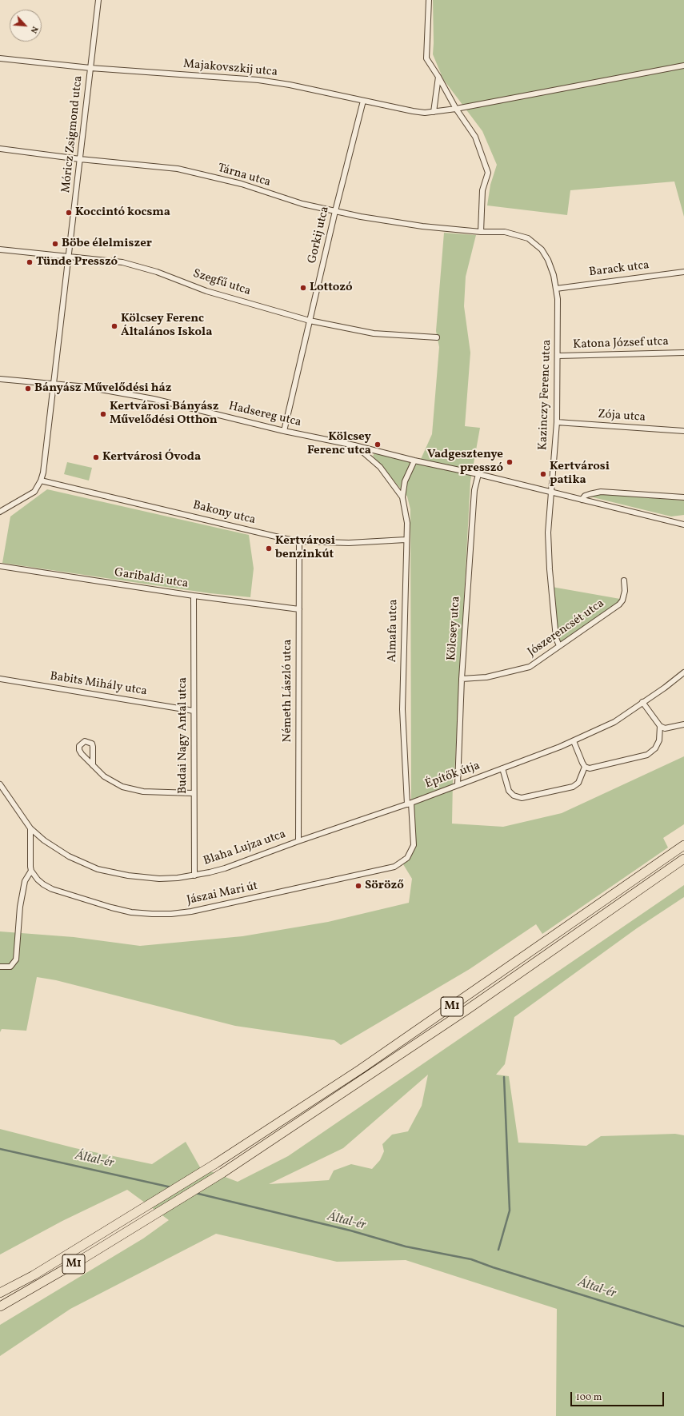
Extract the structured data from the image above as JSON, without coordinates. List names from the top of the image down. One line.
{"streets":{"highway":["M1"],"street":["Majakovszkij utca","Móricz Zsigmond utca","Tárna utca","Gorkij utca","Barack utca","Szegfű utca","Katona József utca","Kazinczy Ferenc utca","Hadsereg utca","Zója utca","Bakony utca","Garibaldi utca","Kölcsey utca","Jószerencsét utca","Almafa utca","Babits Mihály utca","Németh László utca","Budai Nagy Antal utca","Építők útja","Blaha Lujza utca","Jászai Mari út"]},"crossings":[["Majakovszkij utca","Móricz Zsigmond utca"],["Majakovszkij utca","Gorkij utca"],["Móricz Zsigmond utca","Tárna utca"],["Móricz Zsigmond utca","Szegfű utca"],["Móricz Zsigmond utca","Hadsereg utca"],["Móricz Zsigmond utca","Bakony utca"],["Tárna utca","Gorkij utca"],["Tárna utca","Kazinczy Ferenc utca"],["Gorkij utca","Szegfű utca"],["Gorkij utca","Hadsereg utca"],["Barack utca","Kazinczy Ferenc utca"],["Katona József utca","Kazinczy Ferenc utca"],["Kazinczy Ferenc utca","Hadsereg utca"],["Kazinczy Ferenc utca","Zója utca"],["Kazinczy Ferenc utca","Jószerencsét utca"],["Hadsereg utca","Kölcsey utca"],["Hadsereg utca","Almafa utca"],["Bakony utca","Almafa utca"],["Bakony utca","Németh László utca"],["Garibaldi utca","Németh László utca"],["Garibaldi utca","Budai Nagy Antal utca"],["Kölcsey utca","Jószerencsét utca"],["Kölcsey utca","Építők útja"],["Almafa utca","Építők útja"],["Almafa utca","Blaha Lujza utca"],["Almafa utca","Jászai Mari út"],["Babits Mihály utca","Budai Nagy Antal utca"],["Németh László utca","Blaha Lujza utca"],["Budai Nagy Antal utca","Blaha Lujza utca"],["Építők útja","Blaha Lujza utca"],["Építők útja","Jászai Mari út"],["Blaha Lujza utca","Jászai Mari út"]],"water":["Által-ér"],"places":["Koccintó kocsma","Böbe élelmiszer","Tünde Presszó","Lottozó","Kölcsey Ferenc Általános Iskola","Bányász Művelődési ház","Kertvárosi Bányász Művelődési Otthon","Kölcsey Ferenc utca","Kertvárosi Óvoda","Vadgesztenye presszó","Kertvárosi patika","Kertvárosi benzinkút","Söröző"],"scale_bar":"100 m","north":"bottom right"}
